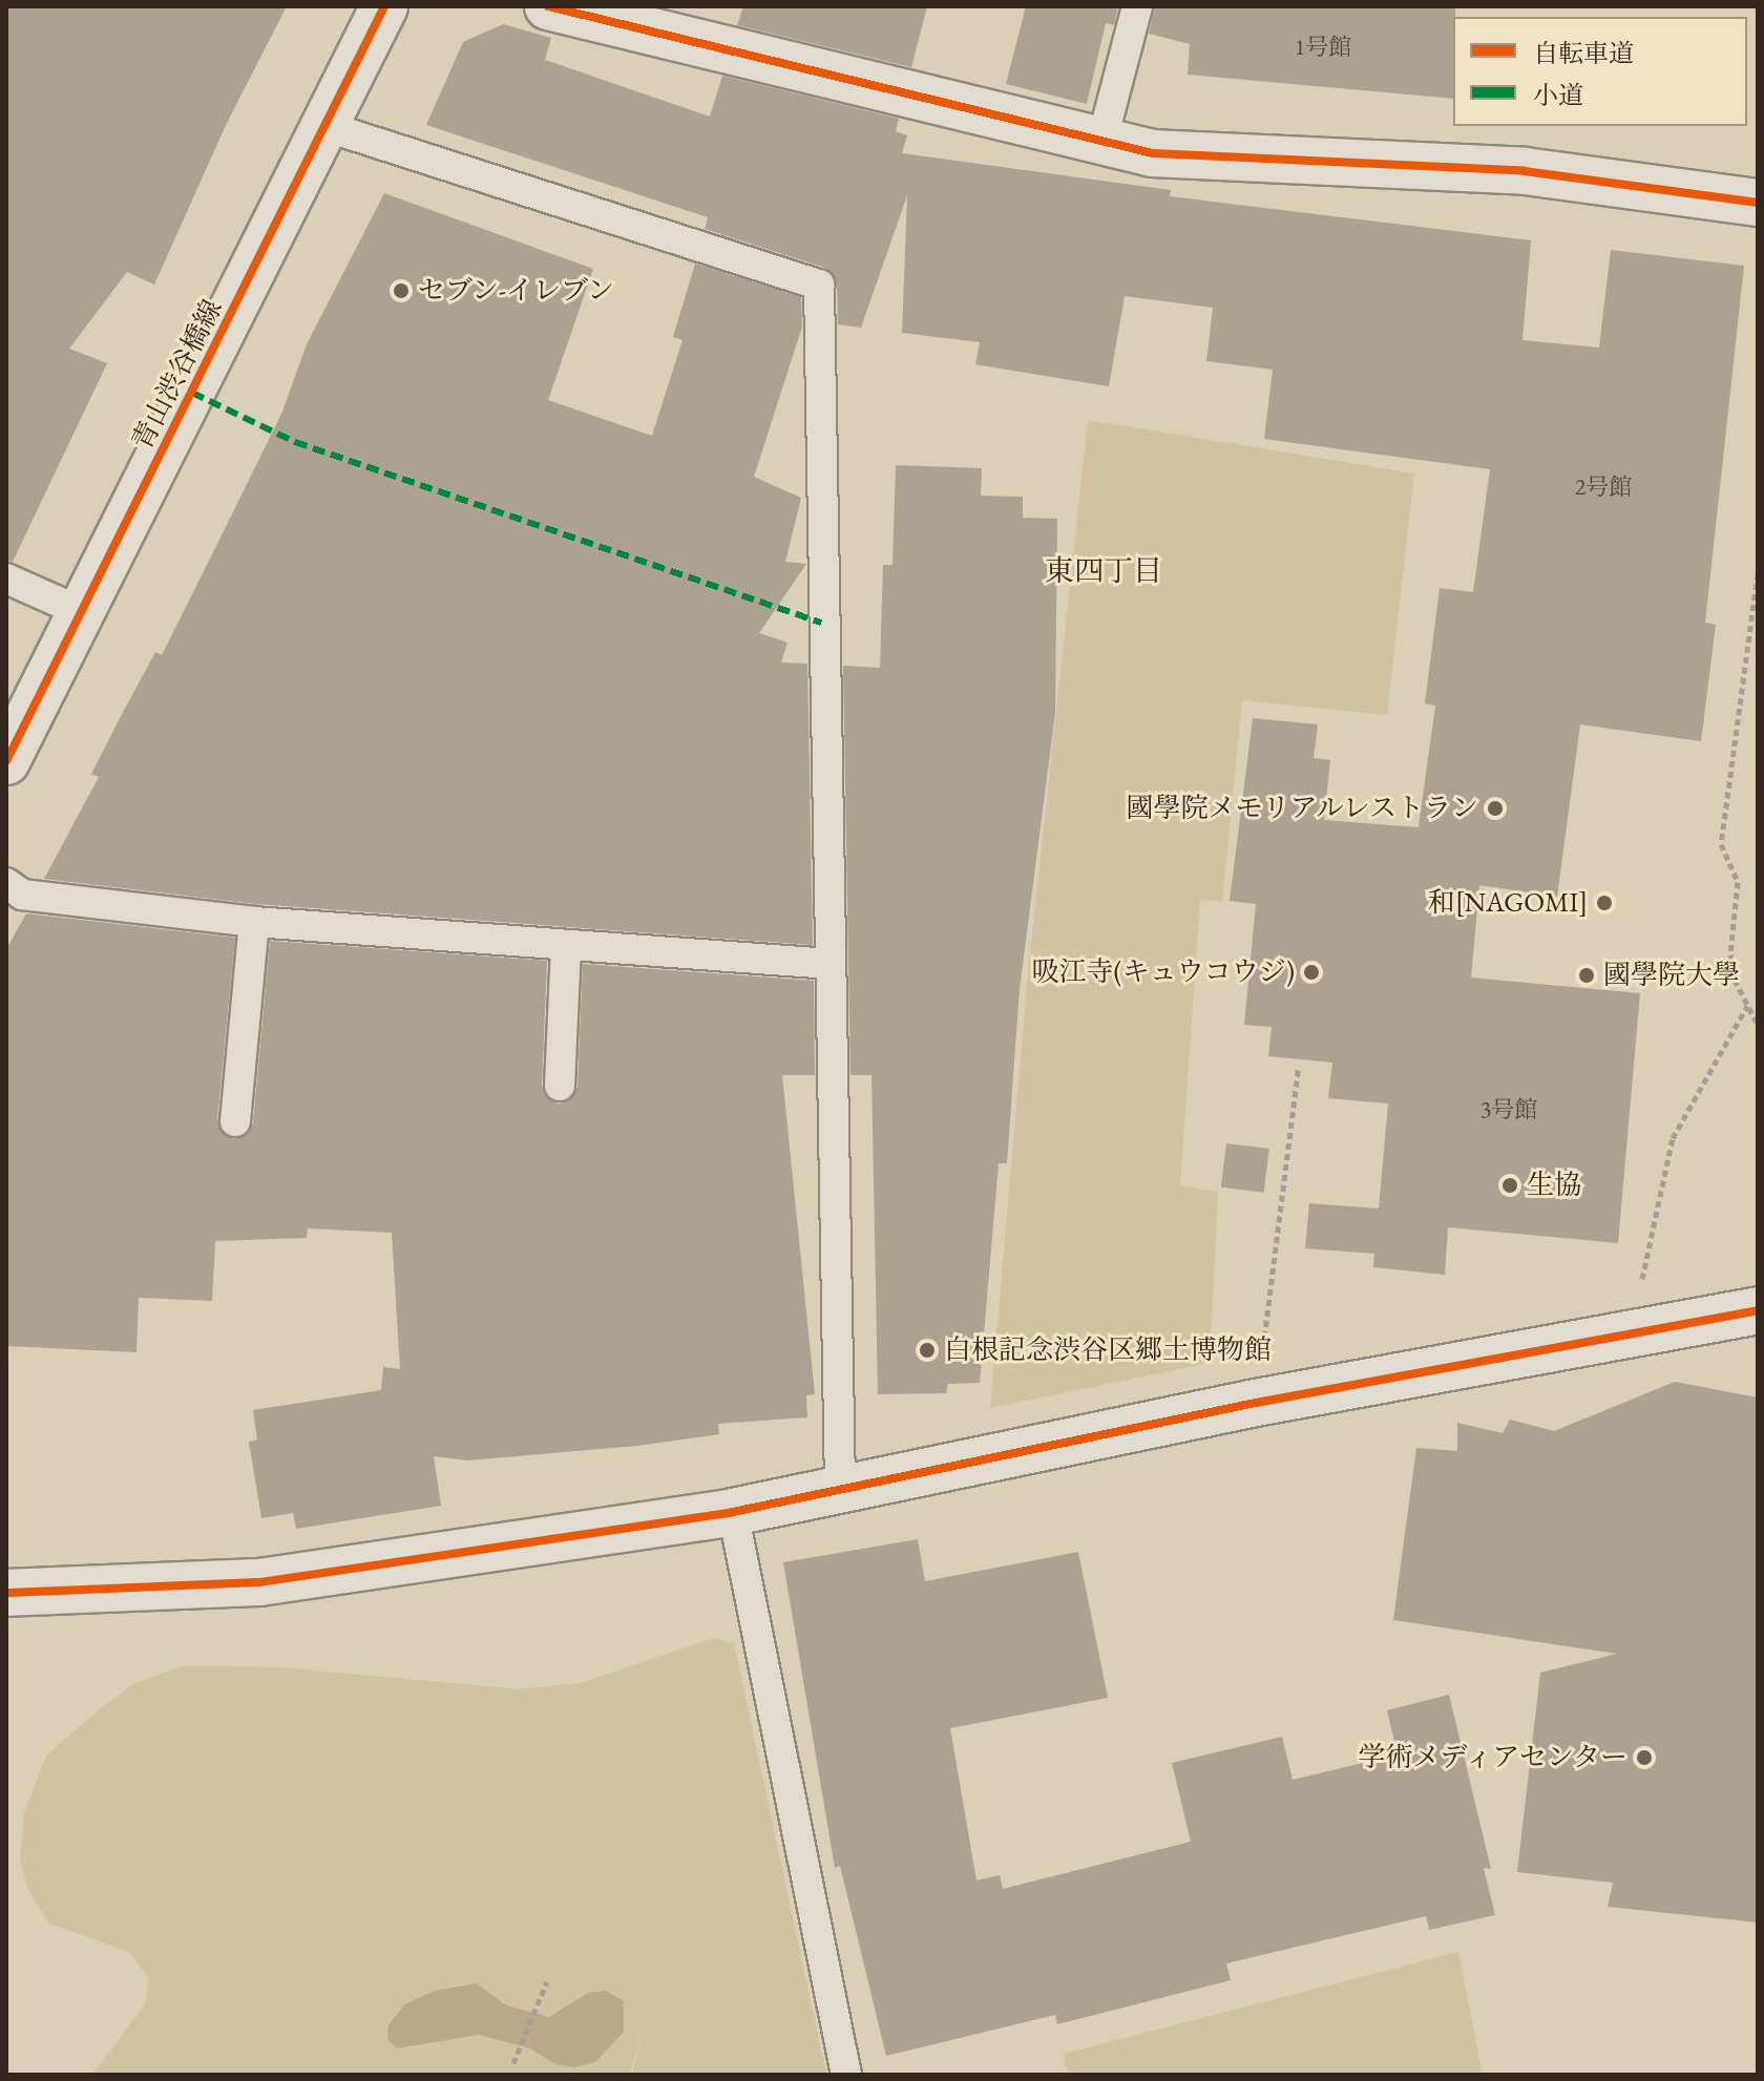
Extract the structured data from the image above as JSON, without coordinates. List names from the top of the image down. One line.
{"streets":{"street":["青山渋谷橋線"]},"districts":["東四丁目"],"places":["セブン-イレブン","國學院メモリアルレストラン","和[NAGOMI]","吸江寺(キュウコウジ)","國學院大學","生協","白根記念渋谷区郷土博物館","学術メディアセンター"],"house_numbers":["1号館","2号館","3号館"],"legend":["自転車道","小道"]}
